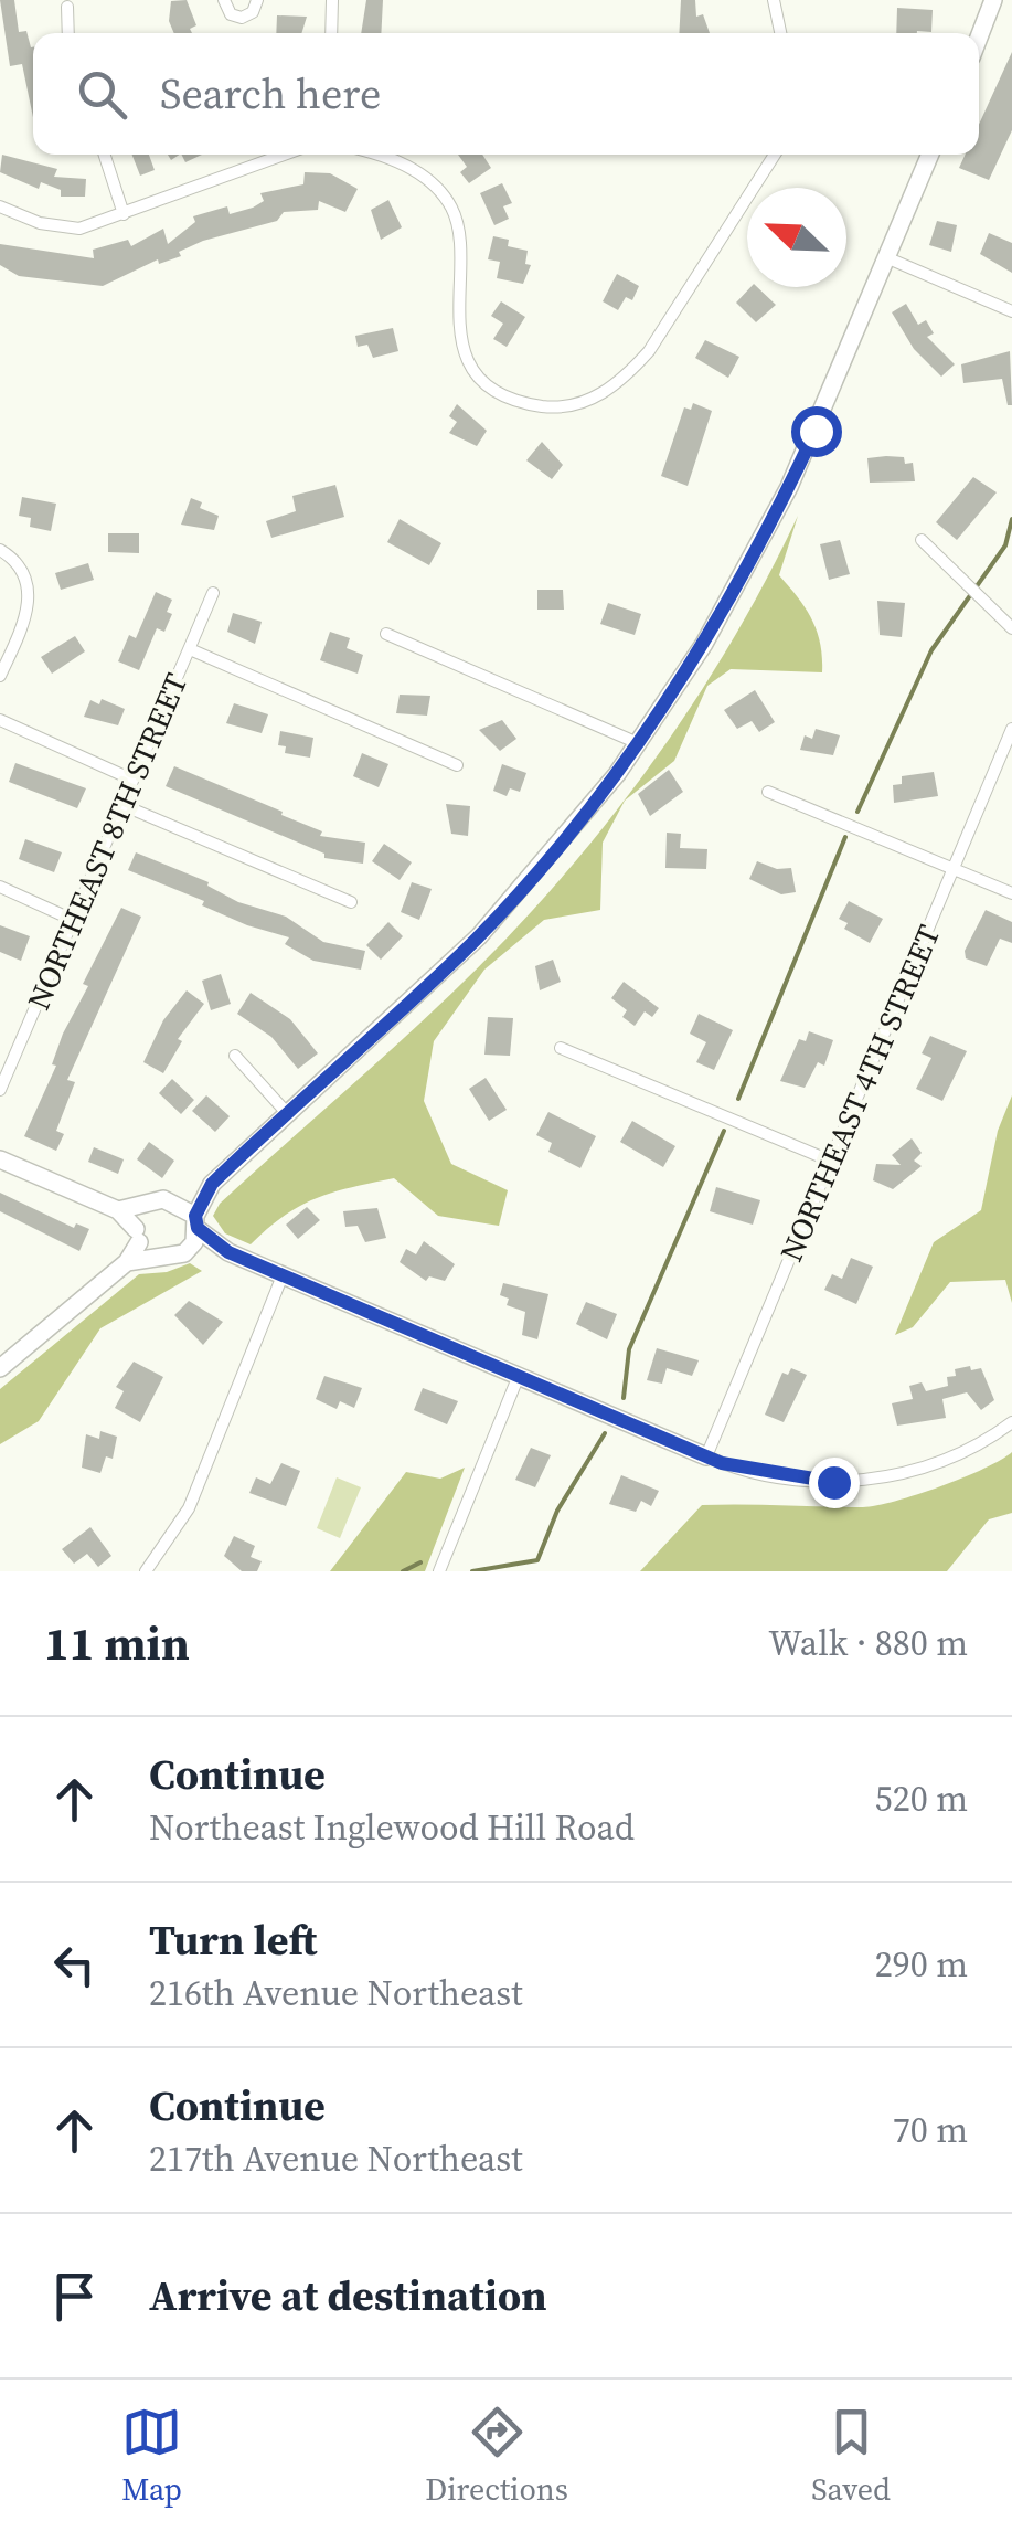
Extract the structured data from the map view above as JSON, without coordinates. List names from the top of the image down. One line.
{"streets":{"street":["NORTHEAST 8TH STREET","NORTHEAST 4TH STREET"]},"north":"top left","page":{"search":"Search here","heading":["11 min","Walk · 880 m"],"list":[["Continue","Northeast Inglewood Hill Road","520 m"],["Turn left","216th Avenue Northeast","290 m"],["Continue","217th Avenue Northeast","70 m"],"Arrive at destination"],"nav":["Map","Directions","Saved"]}}
